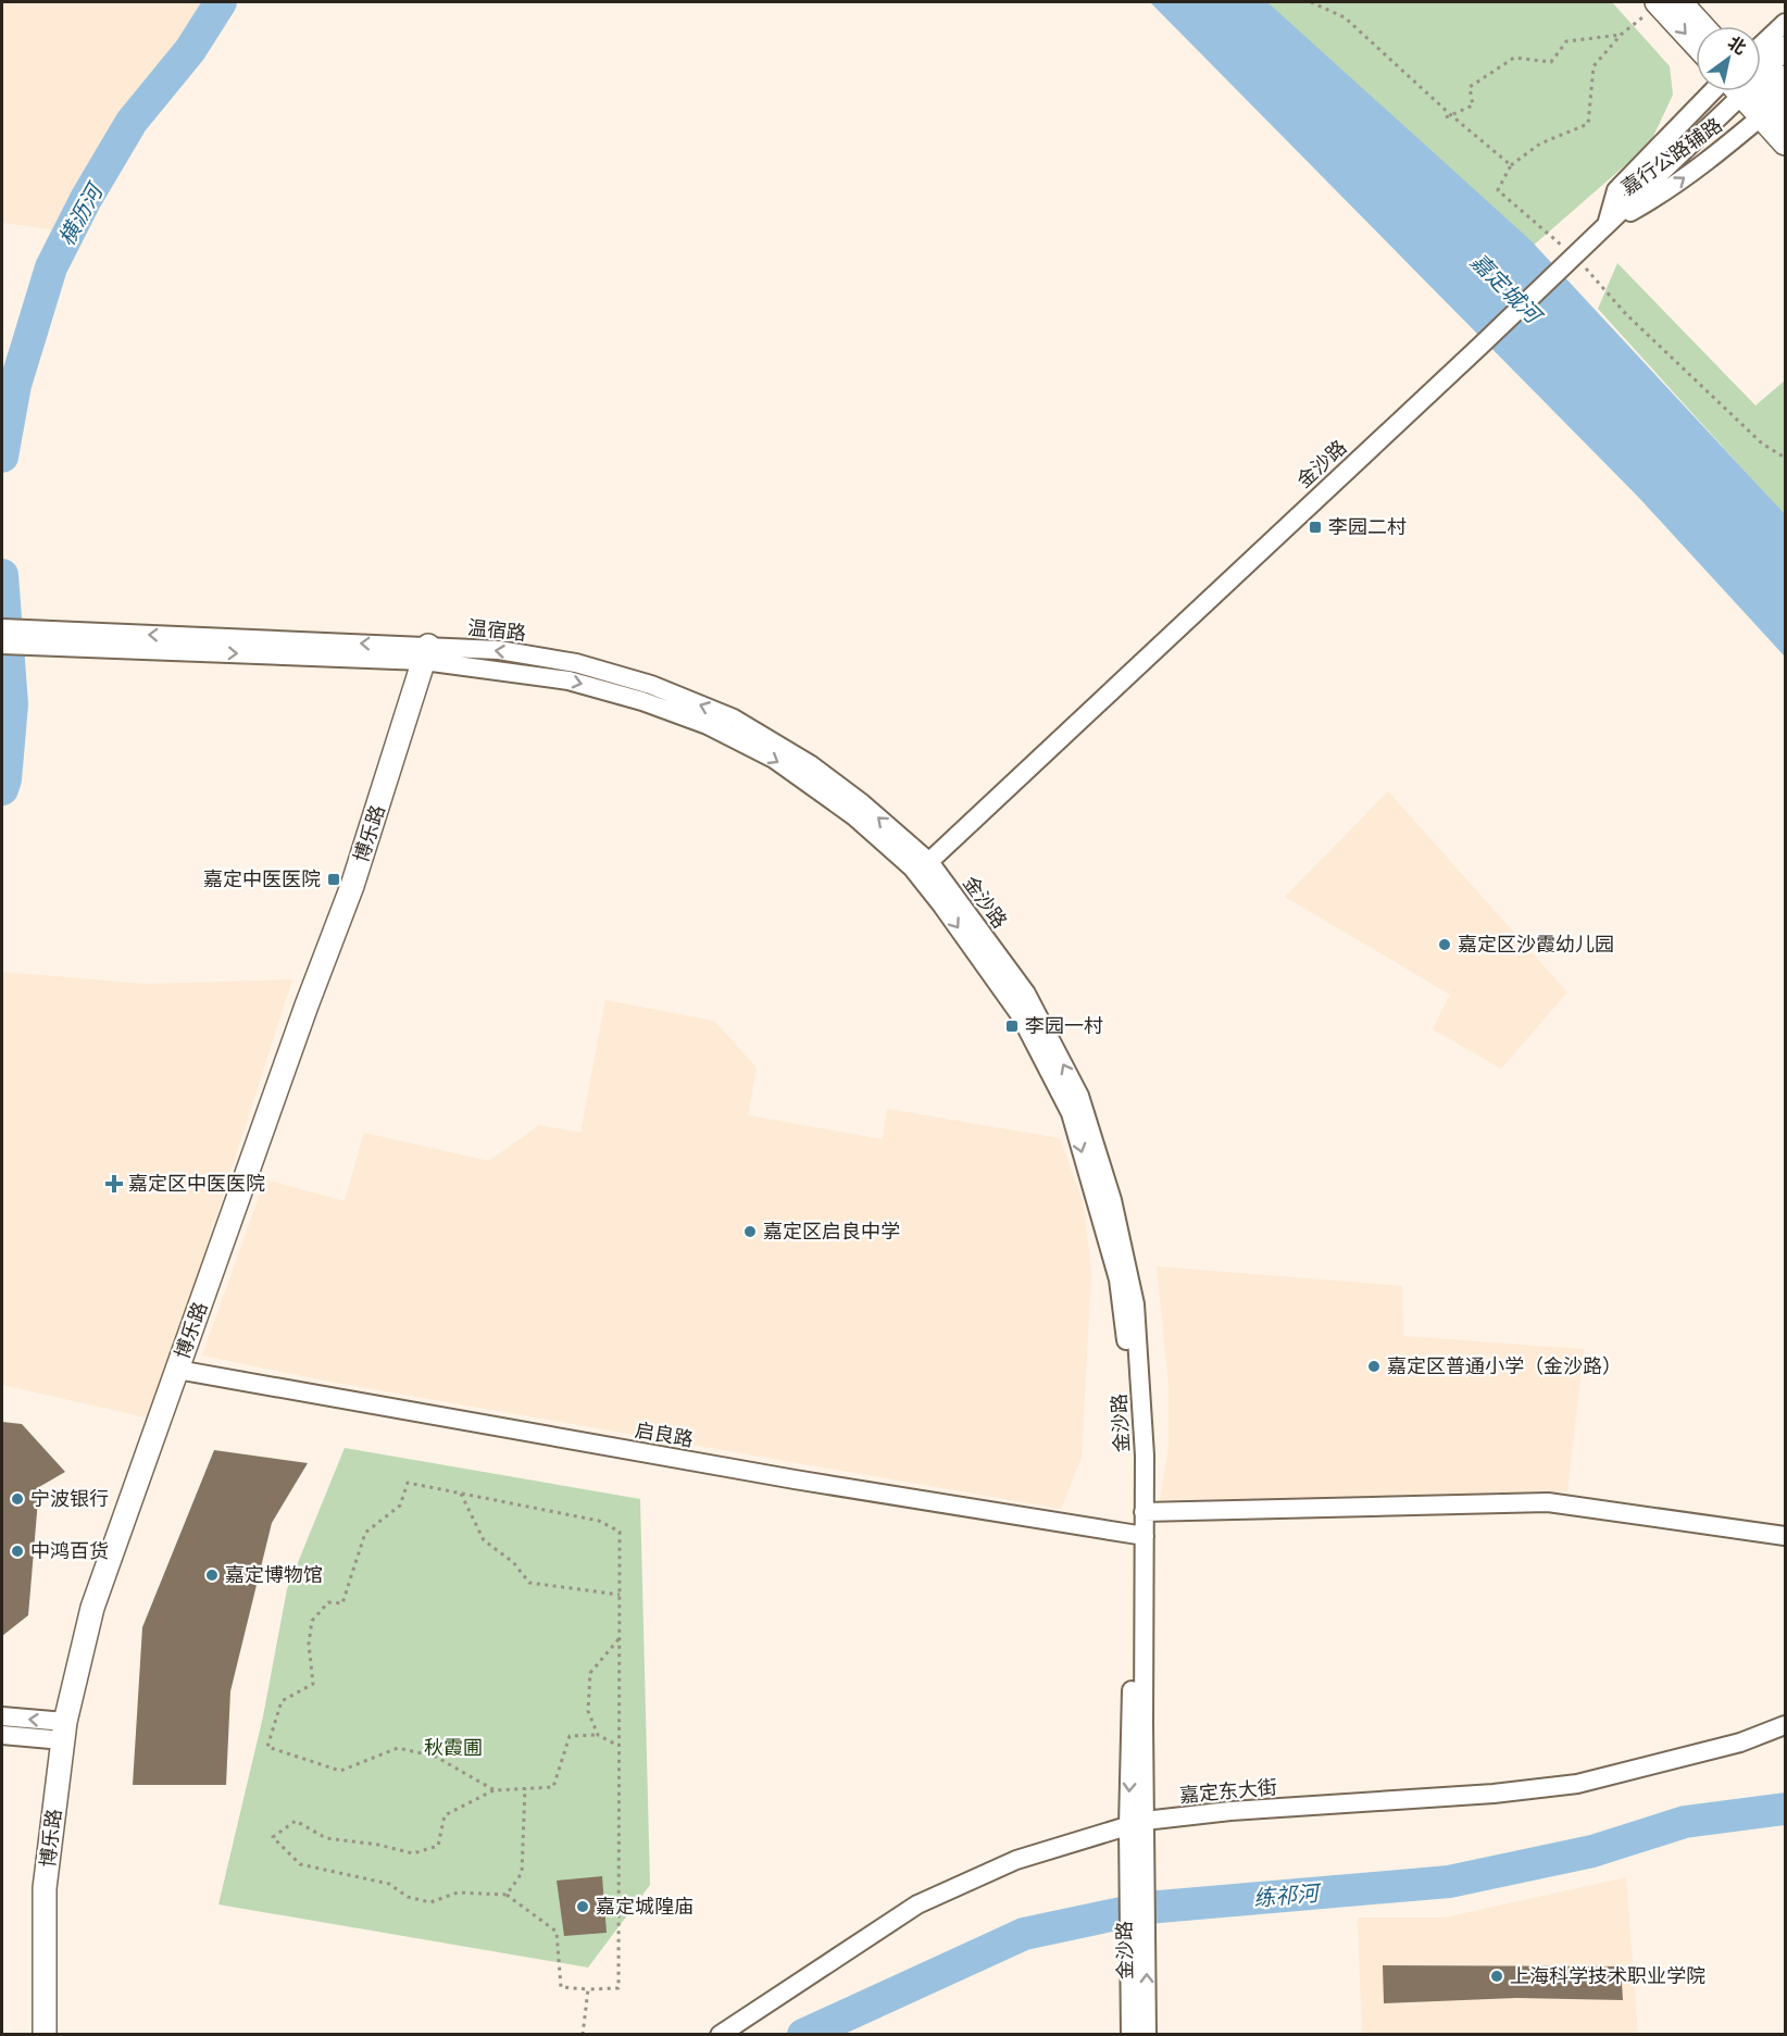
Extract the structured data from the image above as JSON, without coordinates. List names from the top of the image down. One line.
{"streets":{"main road":["博乐路"],"street":["嘉行公路辅路","金沙路","启良路","嘉定东大街"]},"crossings":[["嘉行公路辅路","金沙路"],["金沙路","启良路"],["金沙路","嘉定东大街"],["博乐路","启良路"]],"one_way":["嘉行公路辅路"],"water":["横沥河","嘉定城河","练祁河"],"parks":["秋霞圃"],"places":{"transit":["李园二村","嘉定中医医院","李园一村"],"other":["嘉定区沙霞幼儿园","嘉定区启良中学","嘉定区普通小学（金沙路）","宁波银行","中鸿百货","嘉定博物馆","嘉定城隍庙","上海科学技术职业学院"],"health":["嘉定区中医医院"]},"north":"top right"}
